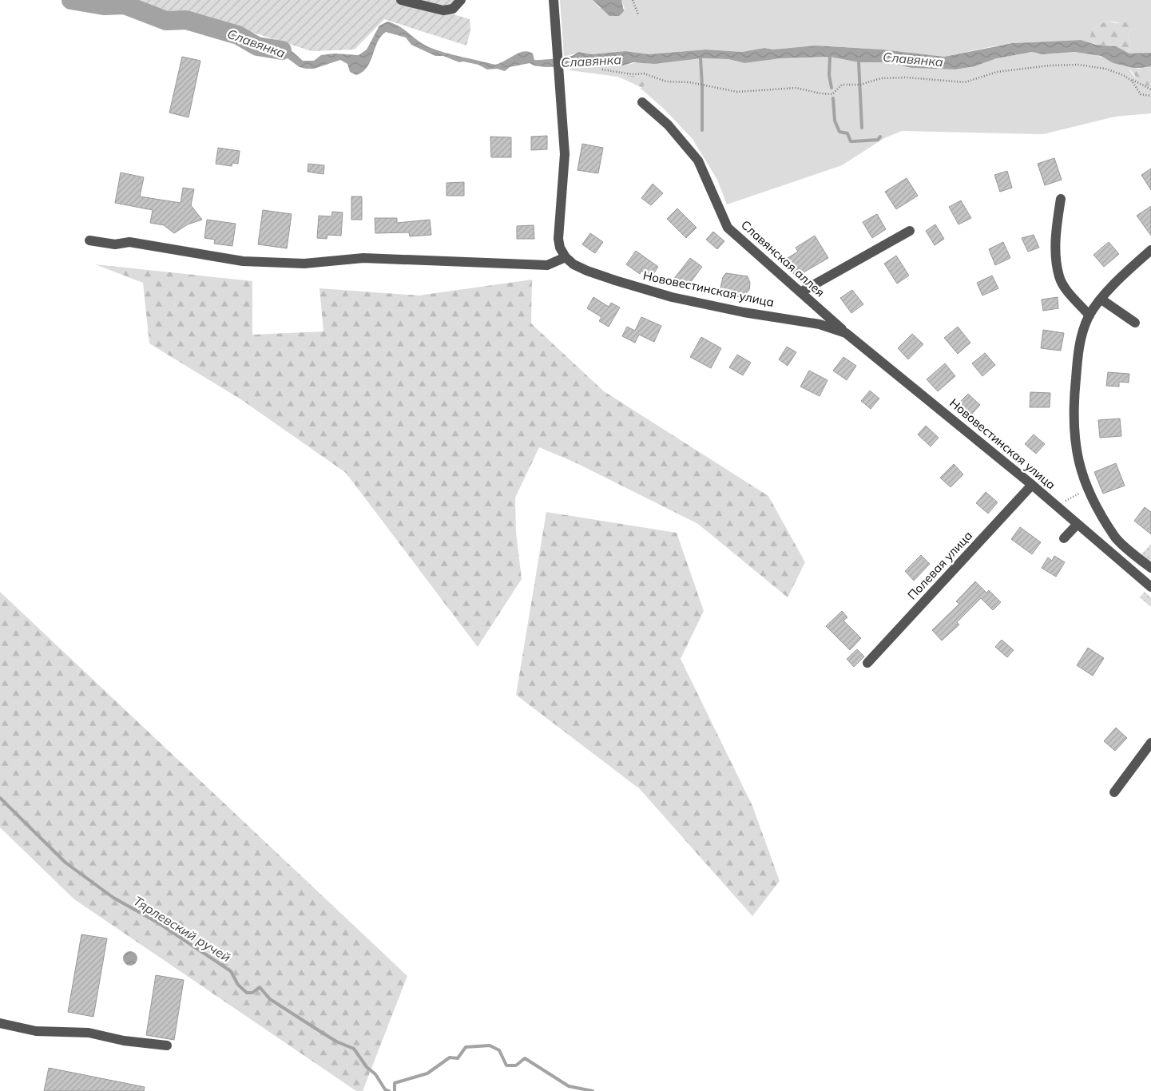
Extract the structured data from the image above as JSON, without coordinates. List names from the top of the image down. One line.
{"streets":{"street":["Славянская аллея","Нововестинская улица","Полевая улица"]},"crossings":[["Славянская аллея","Нововестинская улица"],["Нововестинская улица","Полевая улица"]],"water":["Славянка","Тярлевский ручей"]}
